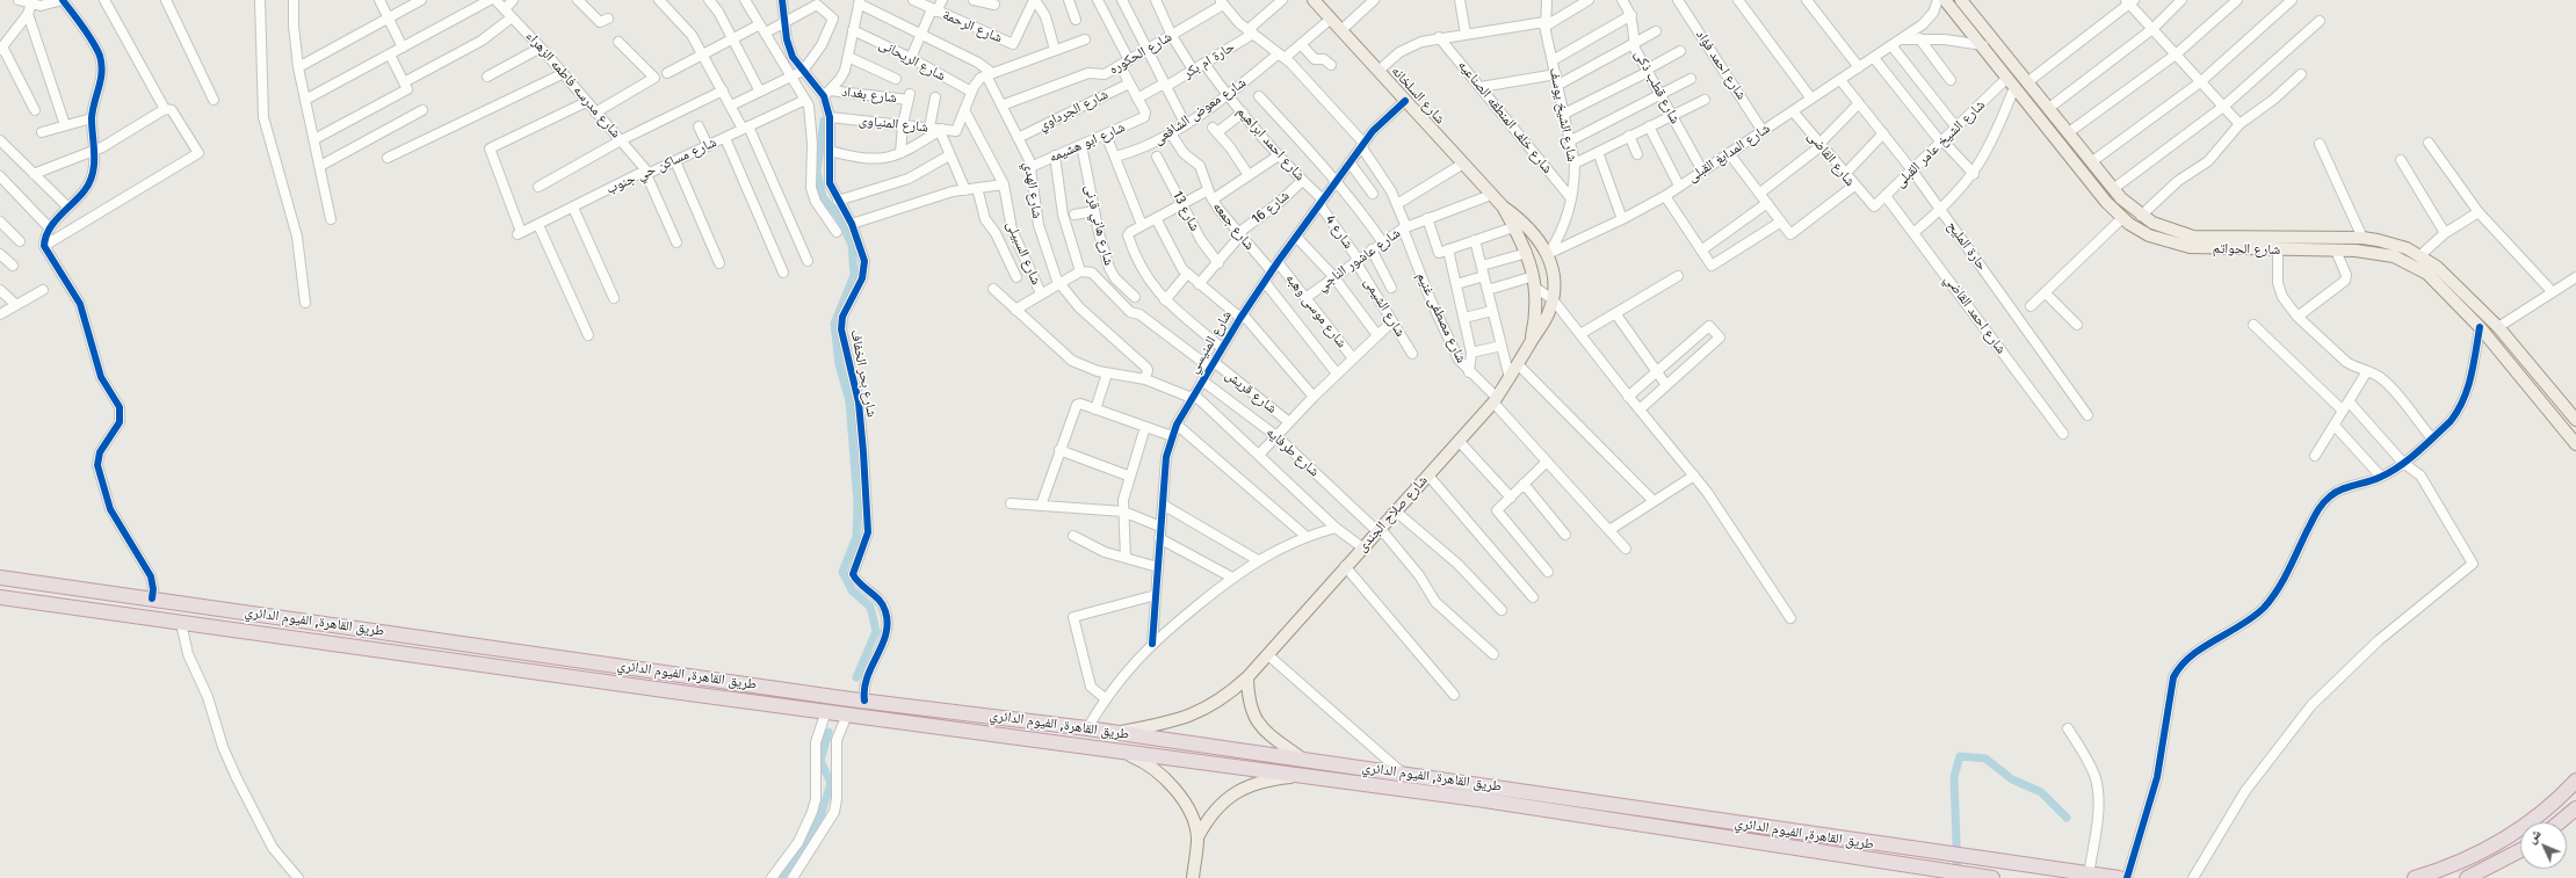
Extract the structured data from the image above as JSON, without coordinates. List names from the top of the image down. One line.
{"streets":{"highway":["طريق القاهرة, الفيوم الدائري"],"main road":["شارع السلخانه","شارع الحواتم","شارع صلاح الجندى"],"street":["شارع الرحمة","شارع الحكوره","شارع الريحانى","حارة ام بكر","شارع احمد فؤاد","شارع مدرسه فاطمه الزهراء","شارع قطب ذكى","شارع بغداد","شارع الجرداوي","شارع معوض الشافعى","شارع الشيخ يوسف","شارع خلف المنطقه الصناعيه","شارع المنياوى","شارع ابو هشيمه","شارع احمد ابراهيم","شارع الشيخ عامر القبلى","شارع المدابغ القبلى","شارع القاضى","شارع مساكن حي جنوب","شارع الهدي","شارع 16","شارع 13","شارع هاني قرنى","شارع جمعه","شارع 4","حارة المليح","شارع السبيلى","شارع عاشور الناجي","شارع الشيمى","شارع موسى وهبه","شارع احمد القاضي","شارع مصطفى غنيم","شارع المنيسي","شارع بحر الخفاف","شارع قريش","شارع طرفايه"]},"crossings":[["شارع الحكوره","شارع الهدي"],["شارع الحكوره","شارع مصطفى غنيم"],["حارة ام بكر","شارع ابو هشيمه"],["حارة ام بكر","شارع احمد ابراهيم"],["حارة ام بكر","شارع مصطفى غنيم"],["شارع احمد فؤاد","شارع المدابغ القبلى"],["شارع مدرسه فاطمه الزهراء","شارع مساكن حي جنوب"],["شارع قطب ذكى","شارع المدابغ القبلى"],["شارع بغداد","شارع المنياوى"],["شارع بغداد","شارع بحر الخفاف"],["شارع السلخانه","شارع معوض الشافعى"],["شارع السلخانه","شارع عاشور الناجي"],["شارع السلخانه","شارع المنيسي"],["شارع السلخانه","شارع صلاح الجندى"],["شارع الجرداوي","شارع الهدي"],["شارع معوض الشافعى","شارع احمد ابراهيم"],["شارع معوض الشافعى","شارع جمعه"],["شارع معوض الشافعى","شارع مصطفى غنيم"],["شارع الشيخ يوسف","شارع خلف المنطقه الصناعيه"],["شارع الشيخ يوسف","شارع المدابغ القبلى"],["شارع الشيخ يوسف","شارع صلاح الجندى"],["شارع المنياوى","شارع السبيلى"],["شارع المنياوى","شارع بحر الخفاف"],["شارع ابو هشيمه","شارع الهدي"],["شارع ابو هشيمه","شارع هاني قرنى"],["شارع احمد ابراهيم","شارع 16"],["شارع احمد ابراهيم","شارع 4"],["شارع احمد ابراهيم","شارع المنيسي"],["شارع الشيخ عامر القبلى","شارع القاضى"],["شارع الشيخ عامر القبلى","حارة المليح"],["شارع الشيخ عامر القبلى","شارع الحواتم"],["شارع الشيخ عامر القبلى","شارع احمد القاضي"],["شارع المدابغ القبلى","شارع القاضى"],["شارع المدابغ القبلى","حارة المليح"],["شارع المدابغ القبلى","شارع الحواتم"],["شارع المدابغ القبلى","شارع صلاح الجندى"],["شارع 16","شارع 13"],["شارع 16","شارع جمعه"],["شارع جمعه","شارع المنيسي"],["شارع 4","شارع عاشور الناجي"],["شارع 4","شارع الشيمى"],["شارع 4","شارع المنيسي"],["شارع عاشور الناجي","شارع الشيمى"],["شارع عاشور الناجي","شارع موسى وهبه"],["شارع عاشور الناجي","شارع مصطفى غنيم"],["شارع موسى وهبه","شارع المنيسي"],["شارع مصطفى غنيم","شارع المنيسي"],["شارع مصطفى غنيم","شارع صلاح الجندى"],["شارع المنيسي","شارع قريش"],["شارع المنيسي","شارع طرفايه"],["شارع بحر الخفاف","طريق القاهرة, الفيوم الدائري"],["شارع طرفايه","شارع صلاح الجندى"],["شارع صلاح الجندى","طريق القاهرة, الفيوم الدائري"]],"north":"top left"}
